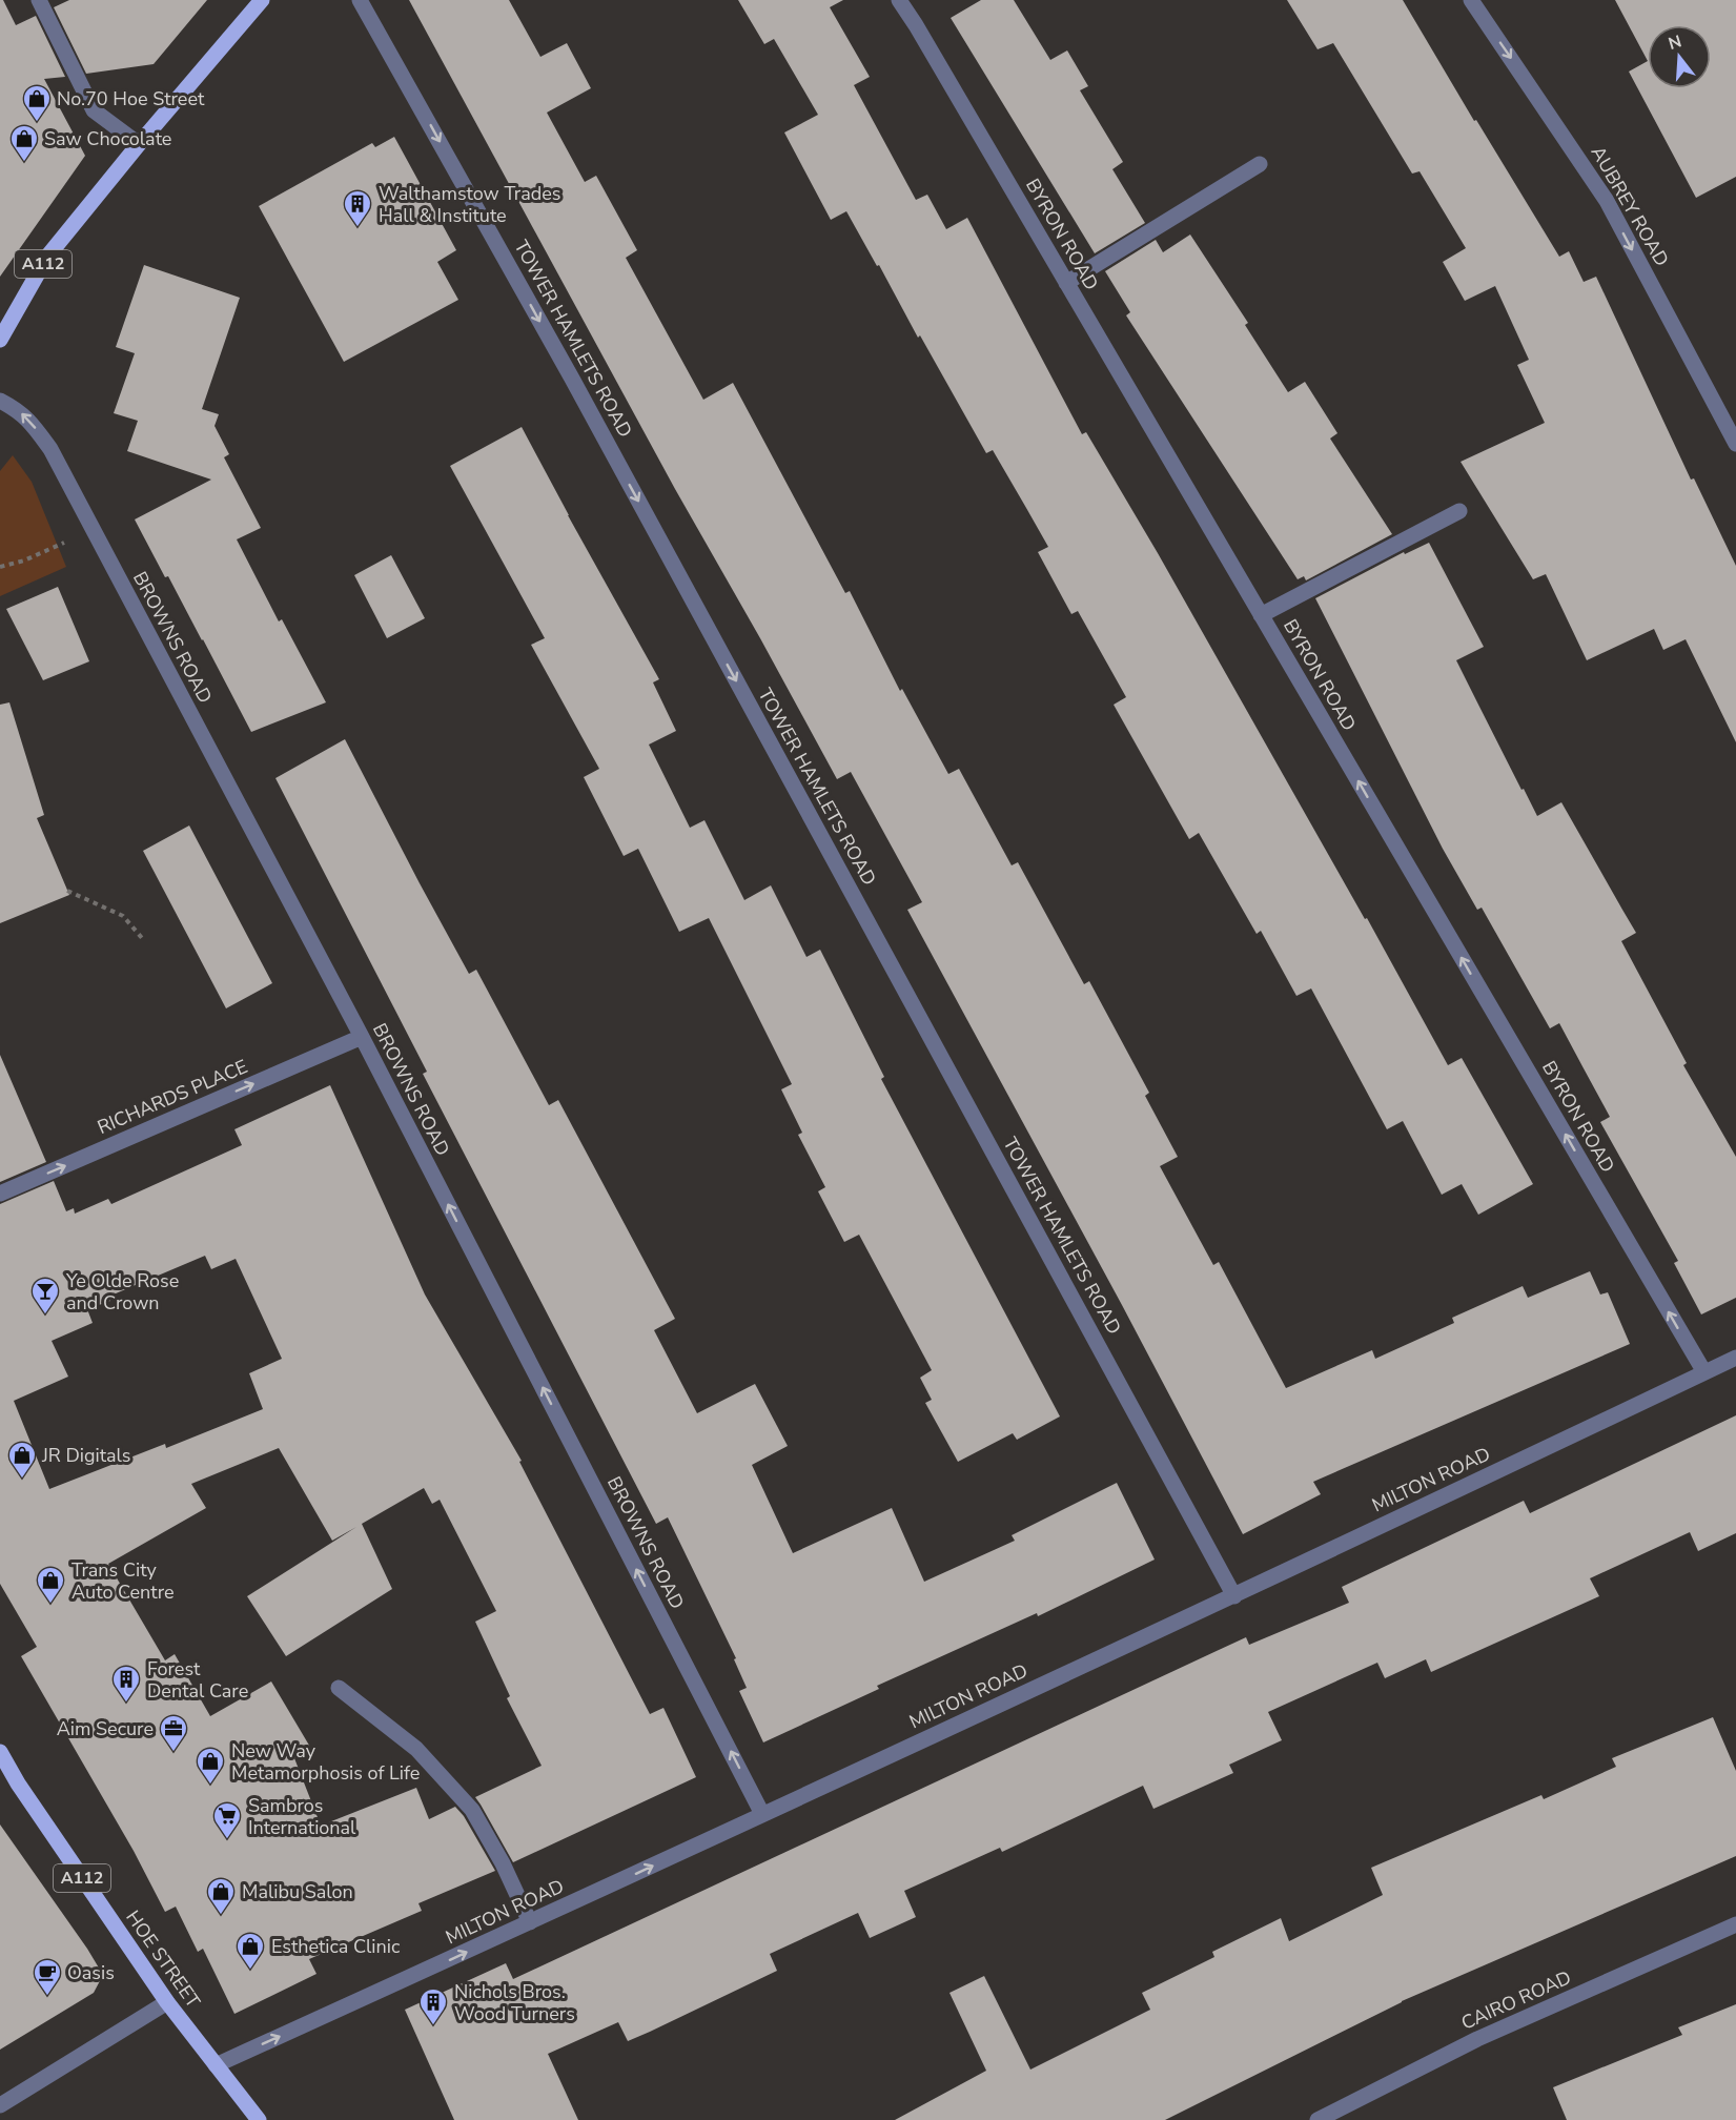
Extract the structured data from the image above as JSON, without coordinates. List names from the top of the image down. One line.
{"streets":{"main road":["A112","HOE STREET"],"street":["AUBREY ROAD","BYRON ROAD","TOWER HAMLETS ROAD","BROWNS ROAD","RICHARDS PLACE","MILTON ROAD","CAIRO ROAD"]},"crossings":[["BYRON ROAD","MILTON ROAD"],["TOWER HAMLETS ROAD","MILTON ROAD"],["BROWNS ROAD","RICHARDS PLACE"],["BROWNS ROAD","MILTON ROAD"],["MILTON ROAD","HOE STREET"]],"one_way":["AUBREY ROAD","BYRON ROAD","TOWER HAMLETS ROAD","BROWNS ROAD","RICHARDS PLACE","MILTON ROAD"],"places":{"shop":["No.70 Hoe Street","Saw Chocolate","JR Digitals","Trans City Auto Centre","New Way Metamorphosis of Life","Malibu Salon","Esthetica Clinic"],"building":["Walthamstow Trades Hall & Institute","Forest Dental Care","Nichols Bros. Wood Turners"],"bar":["Ye Olde Rose and Crown"],"office":["Aim Secure"],"supermarket":["Sambros International"],"cafe":["Oasis"]},"north":"top"}
